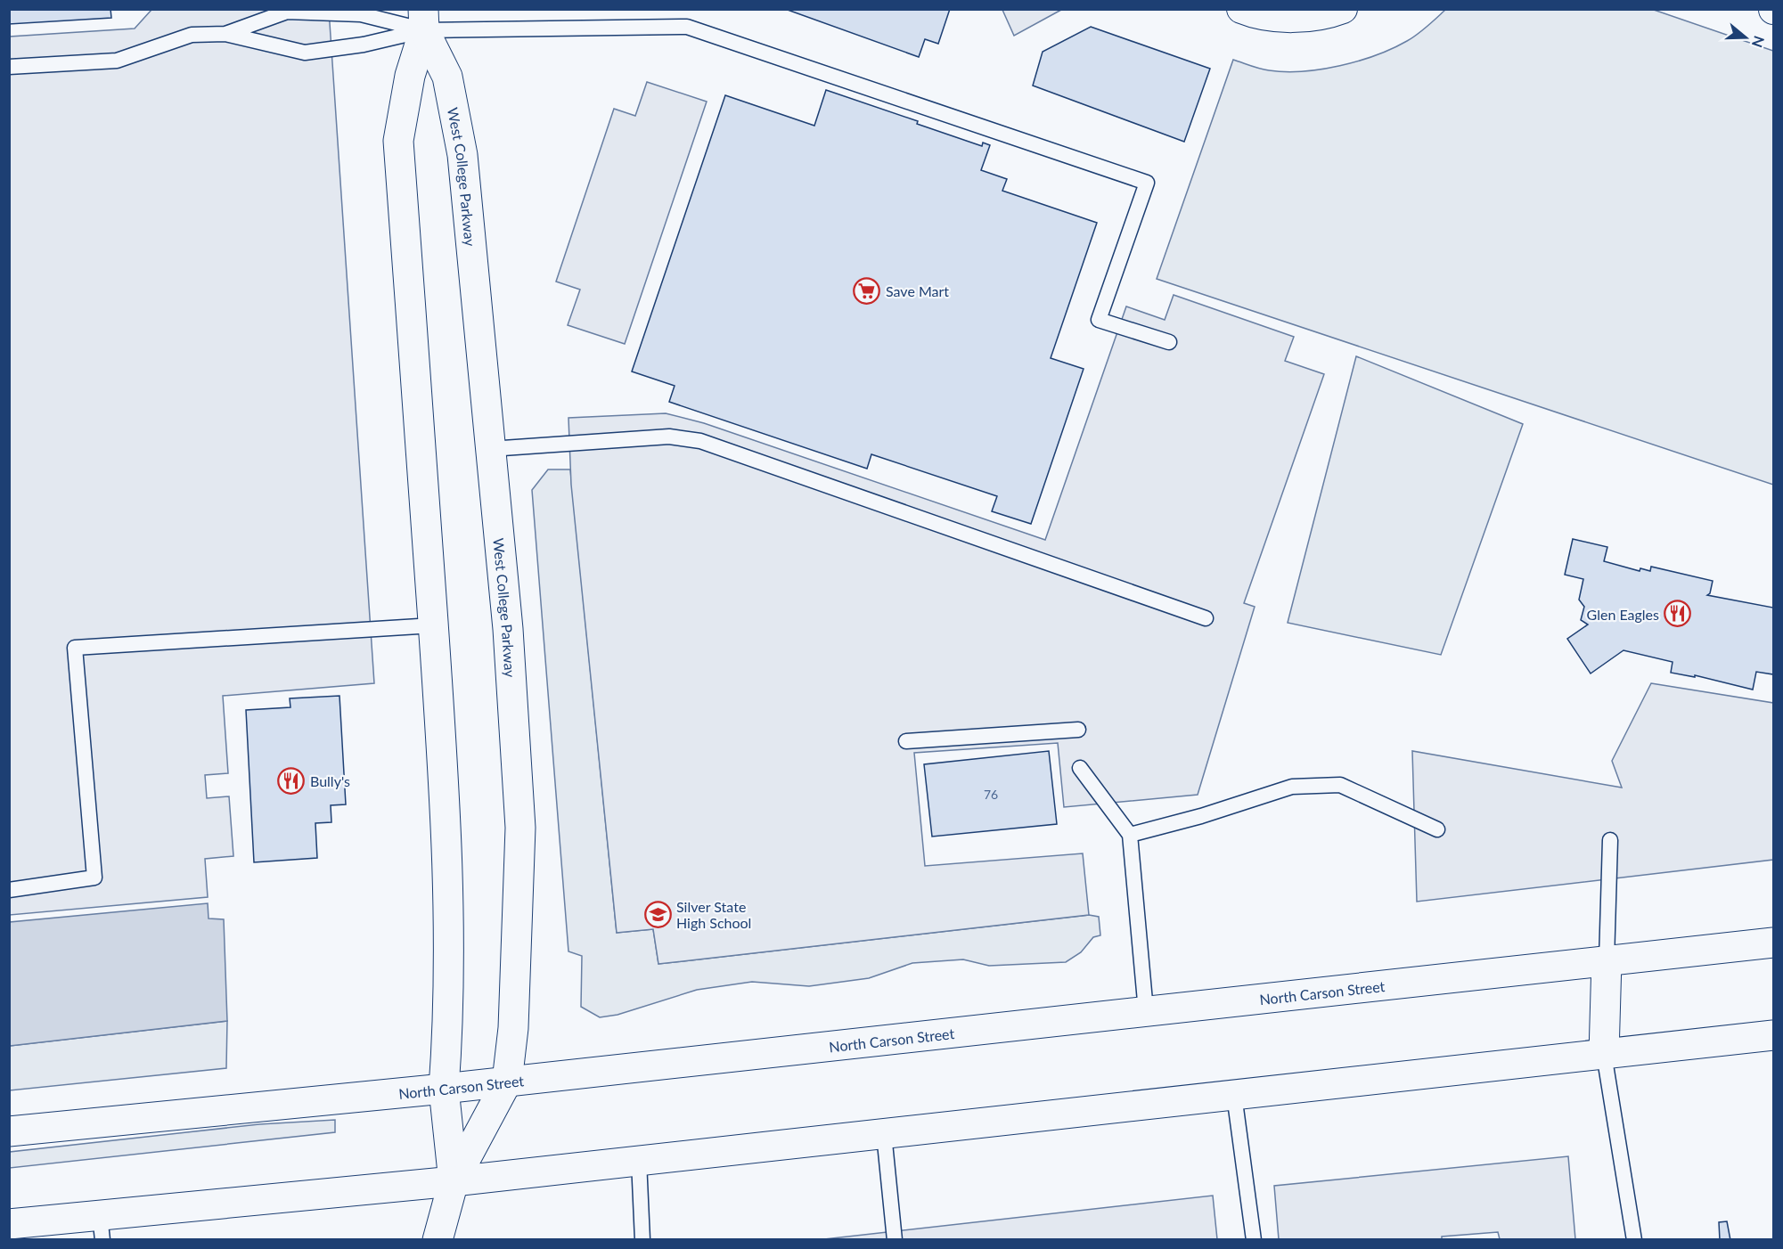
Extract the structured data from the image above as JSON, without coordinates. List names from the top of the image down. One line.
{"streets":{"main road":["West College Parkway","North Carson Street"]},"crossings":[["West College Parkway","North Carson Street"]],"places":{"supermarket":["Save Mart"],"restaurant":["Glen Eagles","Bully's"],"school or university":["Silver State High School"]},"house_numbers":["76"],"north":"right"}
